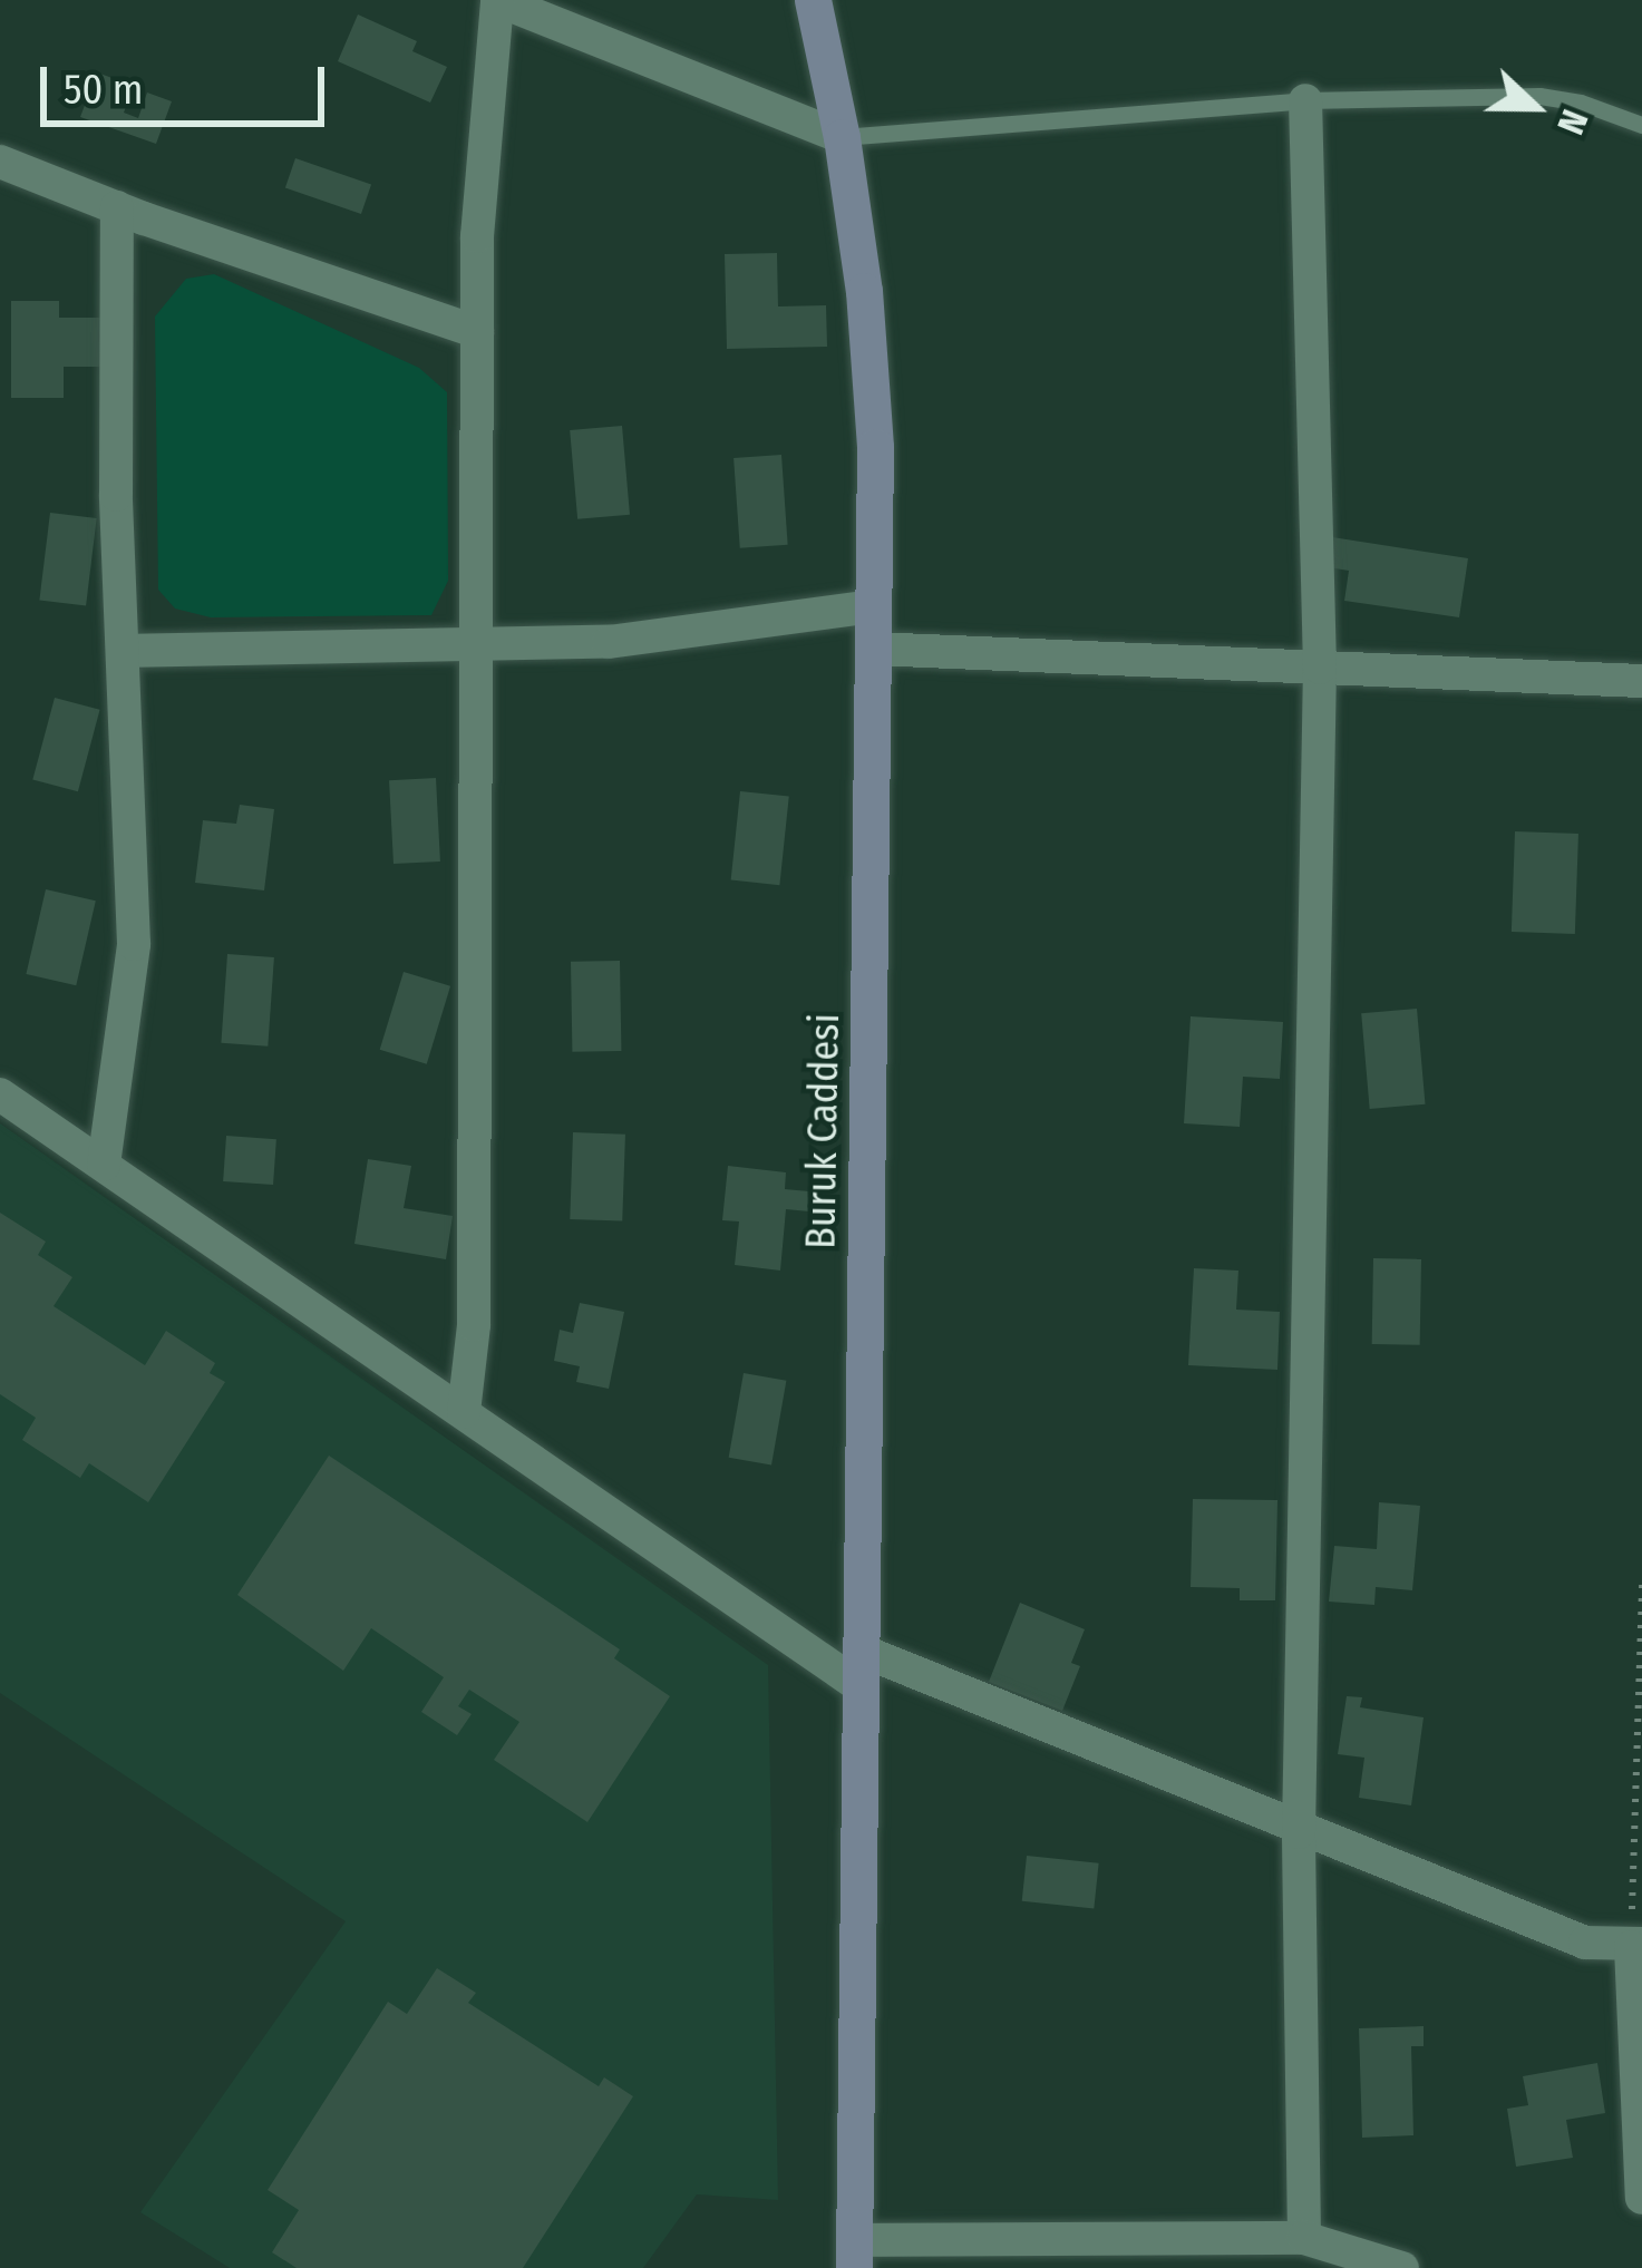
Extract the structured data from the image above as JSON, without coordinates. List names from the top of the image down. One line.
{"streets":{"main road":["Buruk Caddesi"]},"scale_bar":"50 m","north":"right"}
